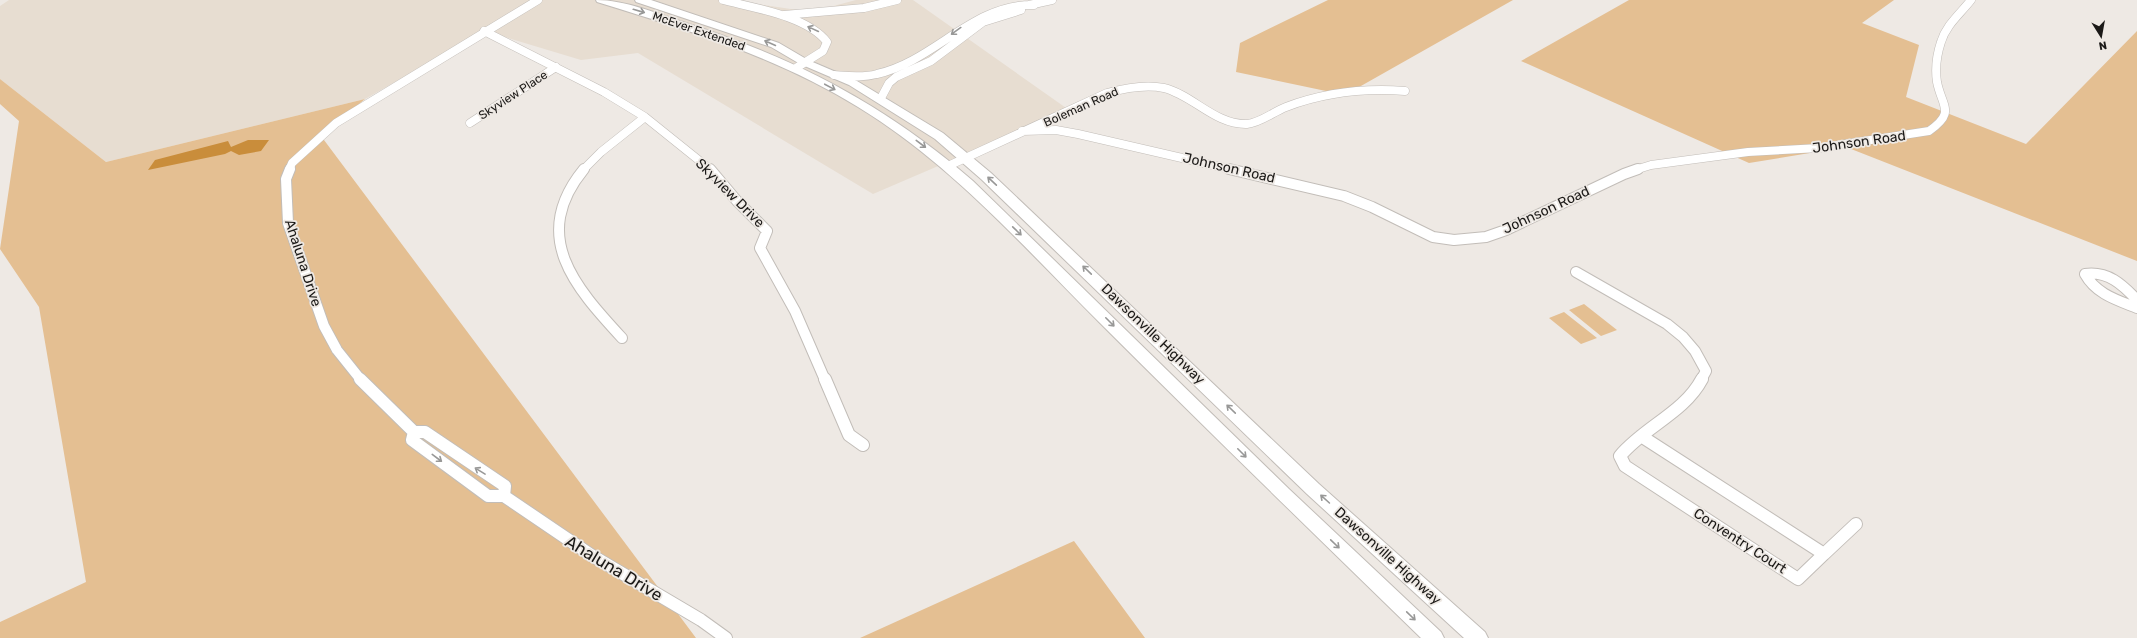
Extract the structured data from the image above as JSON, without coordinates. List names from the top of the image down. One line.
{"streets":{"main road":["McEver Extended","Dawsonville Highway"],"street":["Skyview Place","Boleman Road","Johnson Road","Skyview Drive","Ahaluna Drive","Conventry Court"]},"crossings":[["McEver Extended","Dawsonville Highway"],["Skyview Place","Skyview Drive"],["Boleman Road","Johnson Road"],["Boleman Road","Dawsonville Highway"],["Skyview Drive","Ahaluna Drive"]],"one_way":["McEver Extended"],"north":"bottom"}
